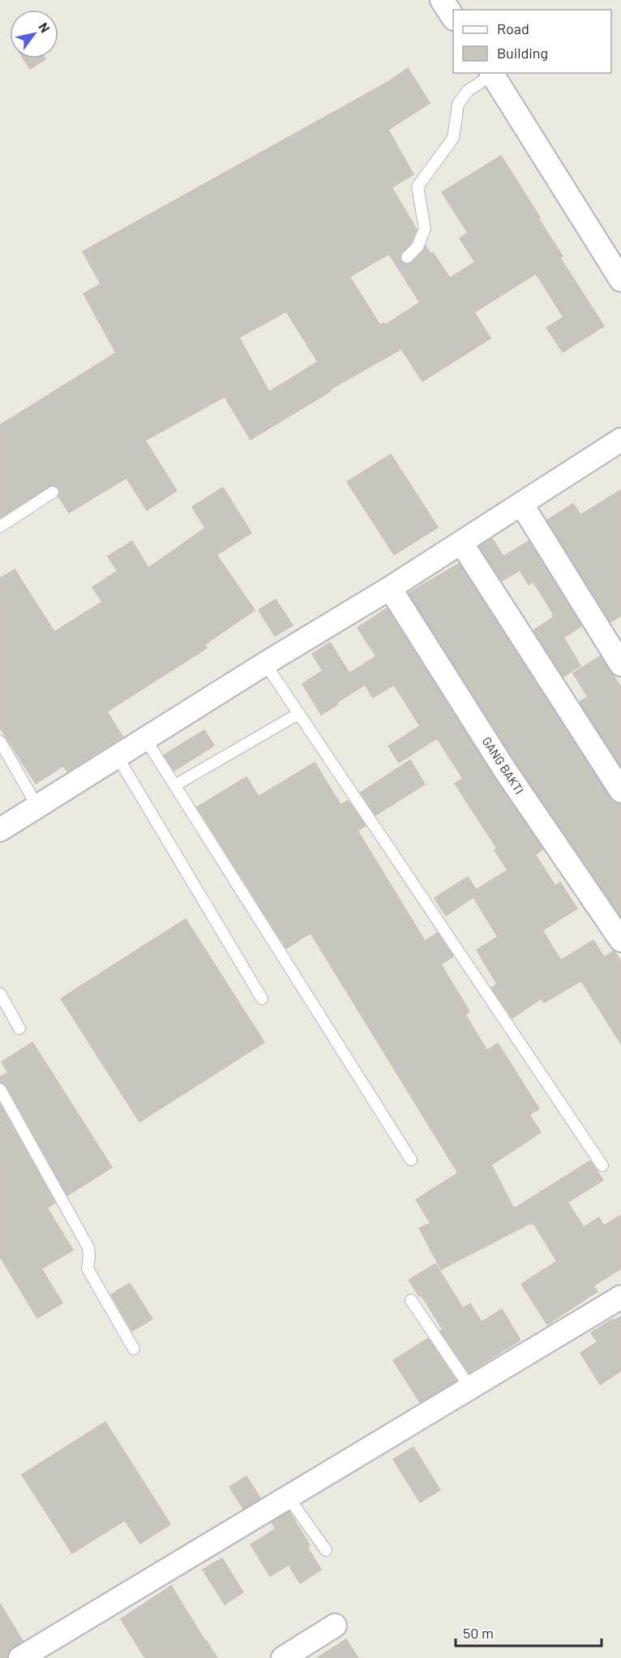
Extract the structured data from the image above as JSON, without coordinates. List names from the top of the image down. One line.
{"streets":{"street":["GANG BAKTI"]},"legend":["Road","Building"],"scale_bar":"50 m","north":"top right"}
